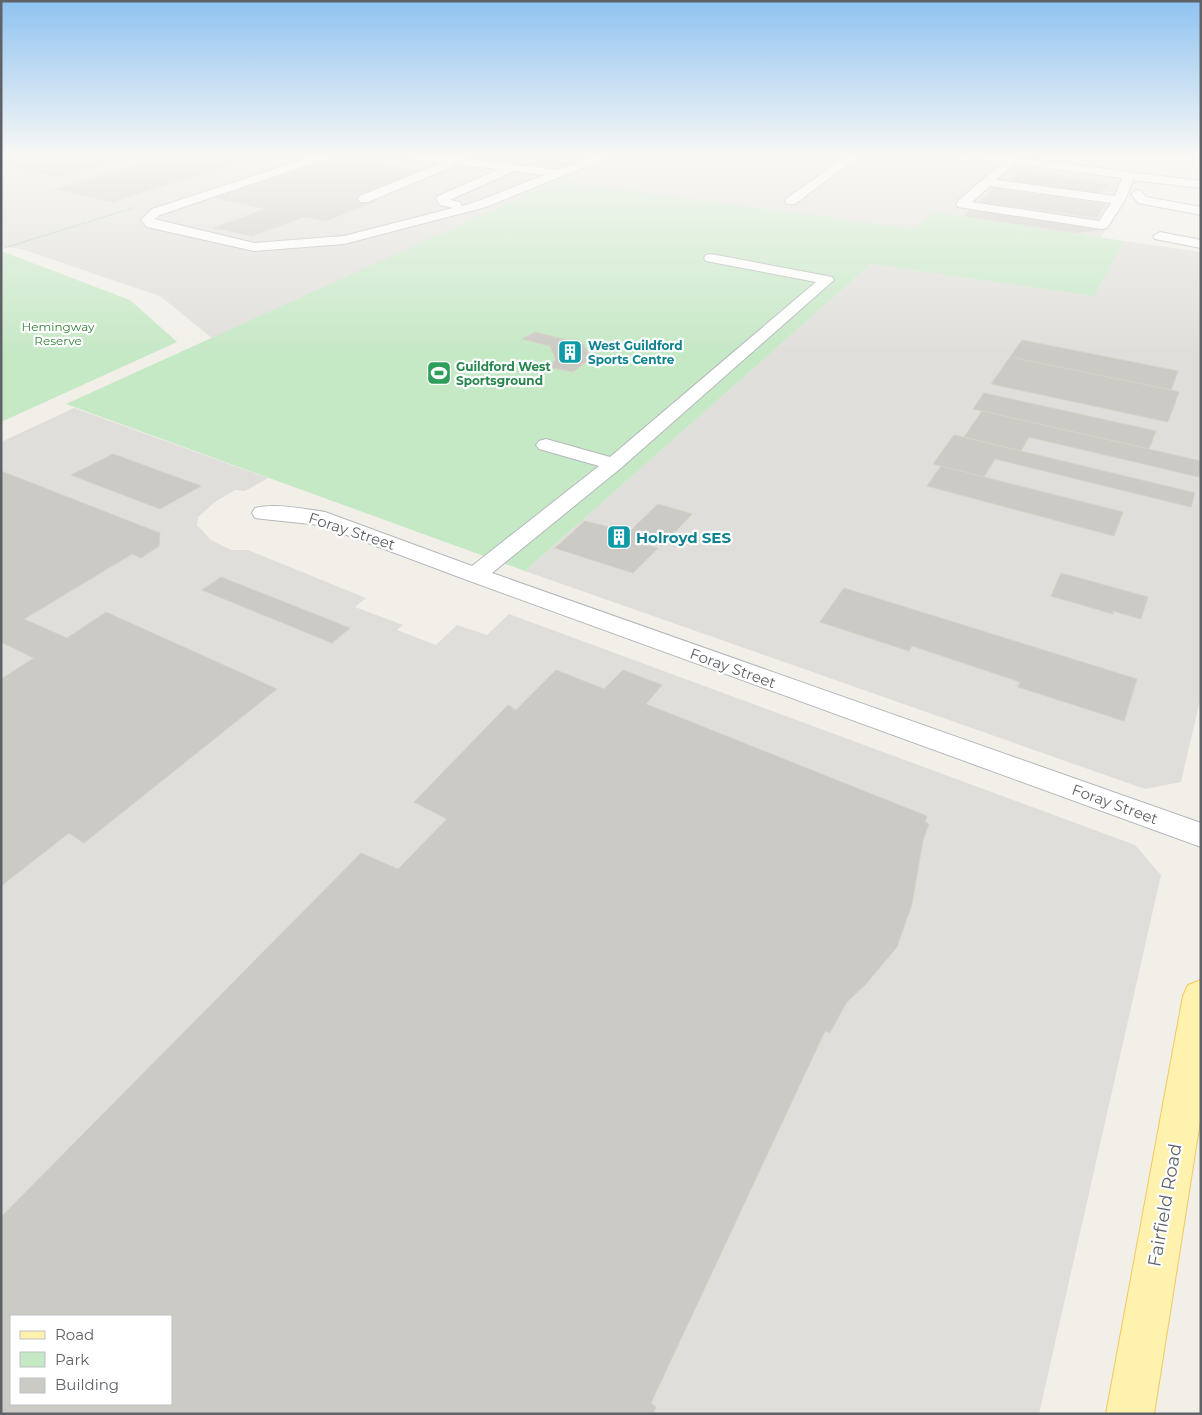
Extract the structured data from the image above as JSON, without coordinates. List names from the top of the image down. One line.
{"streets":{"main road":["Fairfield Road"],"street":["Foray Street"]},"parks":["Hemingway Reserve"],"places":{"building":["West Guildford Sports Centre","Holroyd SES"],"sports":["Guildford West Sportsground"]},"legend":["Road","Park","Building"]}
